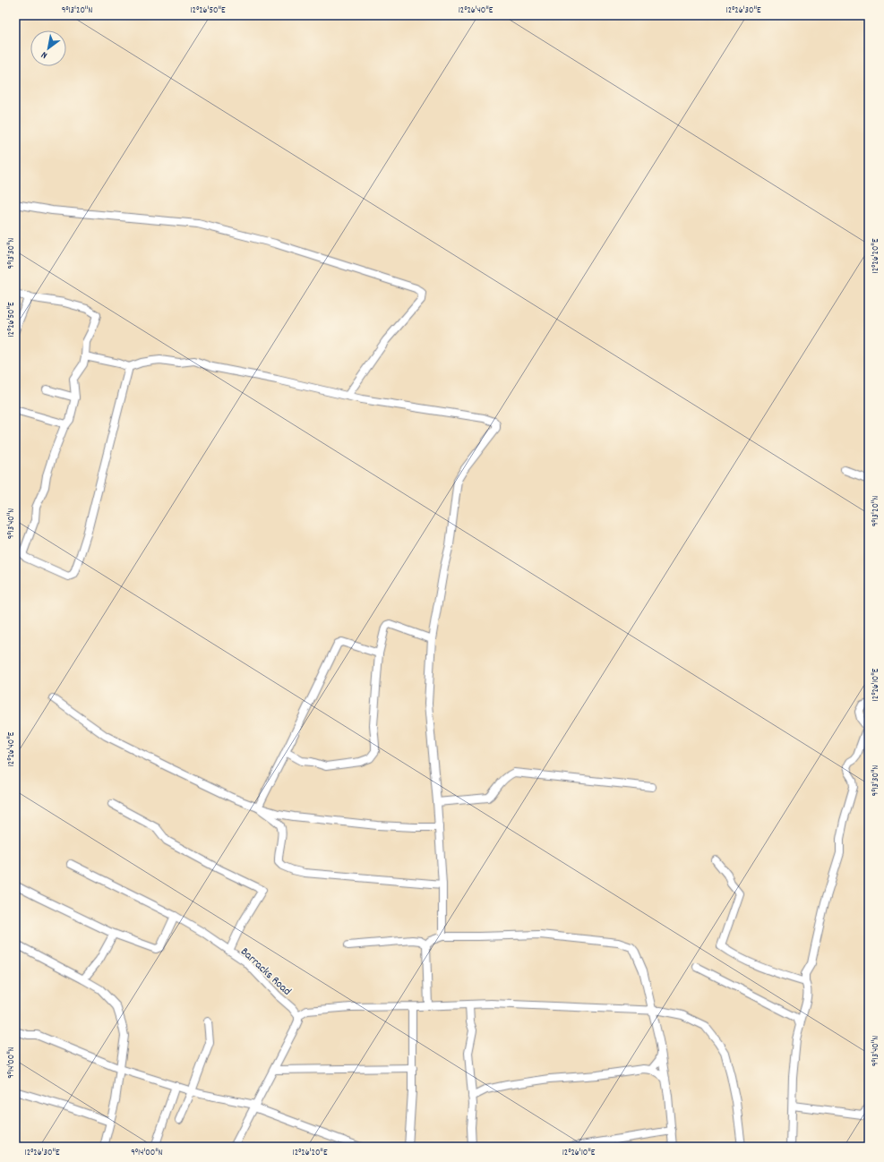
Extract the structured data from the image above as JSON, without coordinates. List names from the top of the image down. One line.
{"streets":{"street":["Barracks Road"]},"north":"bottom left","coordinates":["9°13'20\"N","12°26'50\"E","12°26'40\"E","12°26'30\"E","9°13'30\"N","12°26'20\"E","9°13'40\"N","12°26'10\"E","9°14'00\"N"]}
